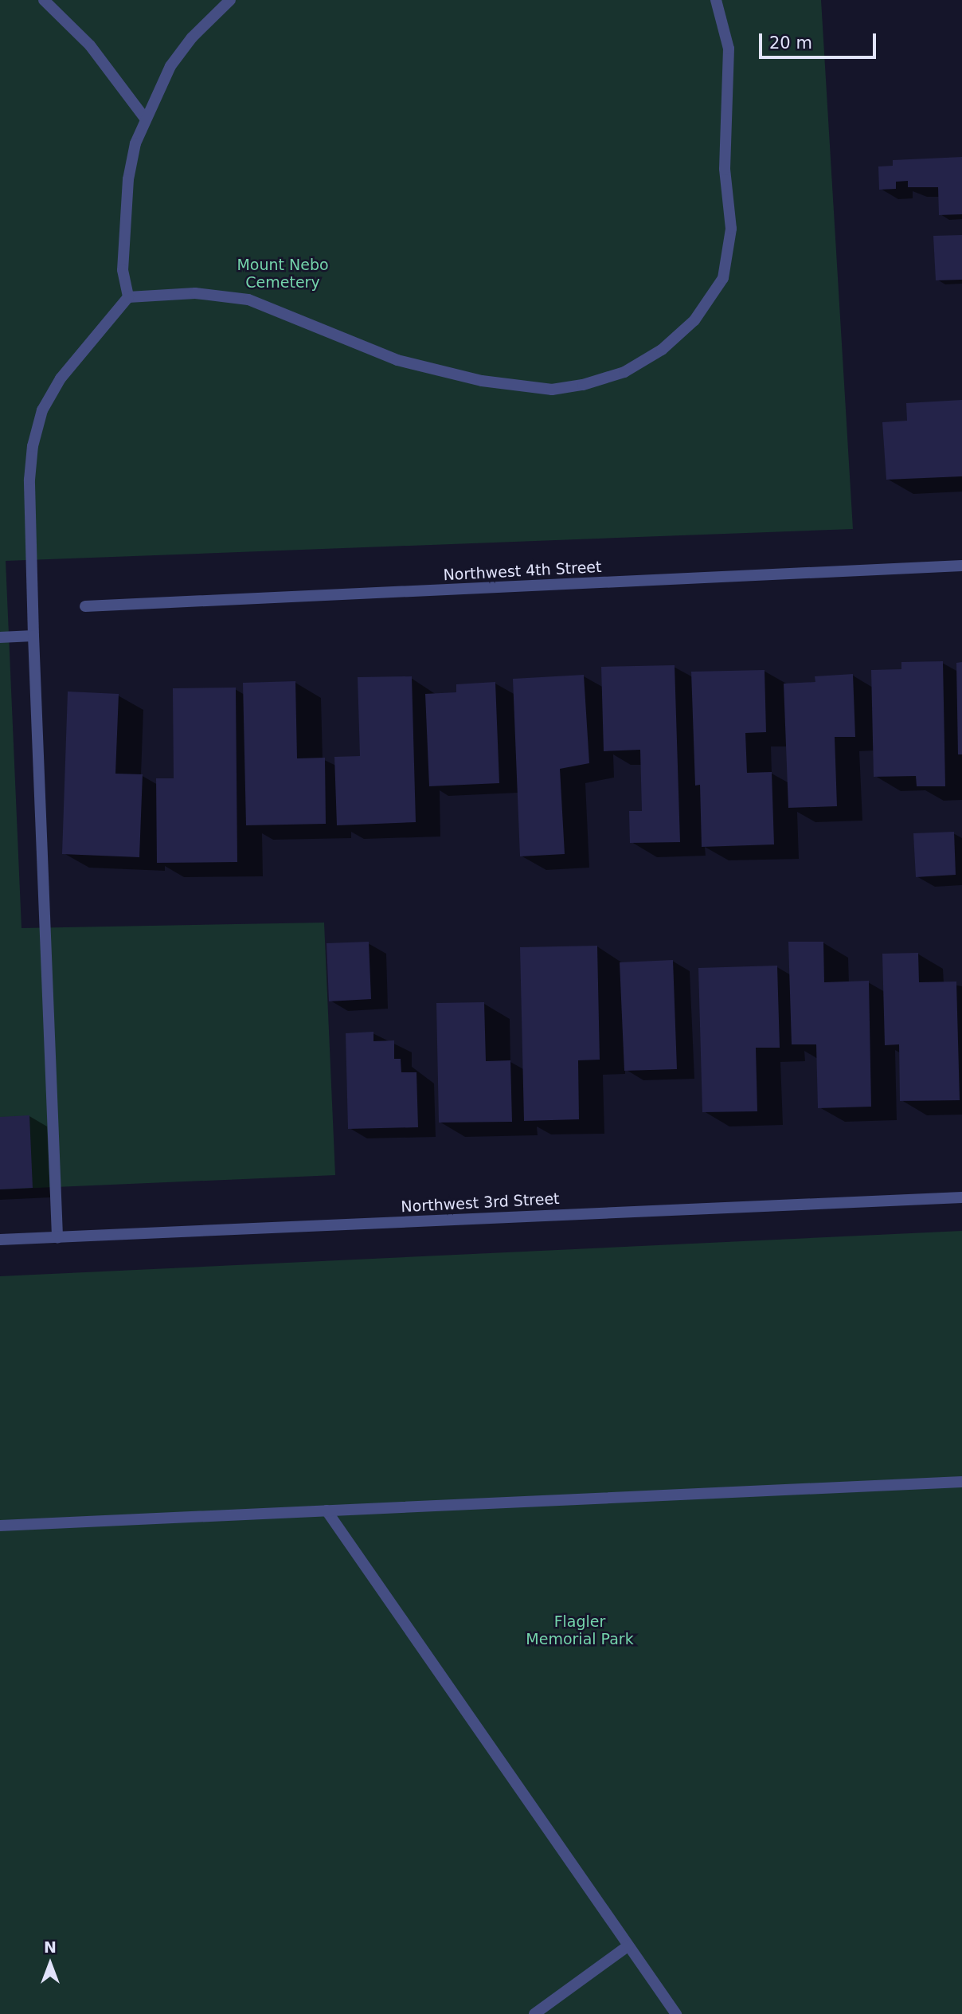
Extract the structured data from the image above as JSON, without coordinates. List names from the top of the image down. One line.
{"streets":{"street":["Northwest 4th Street","Northwest 3rd Street"]},"parks":["Mount Nebo Cemetery","Flagler Memorial Park"],"scale_bar":"20 m","north":"top"}
